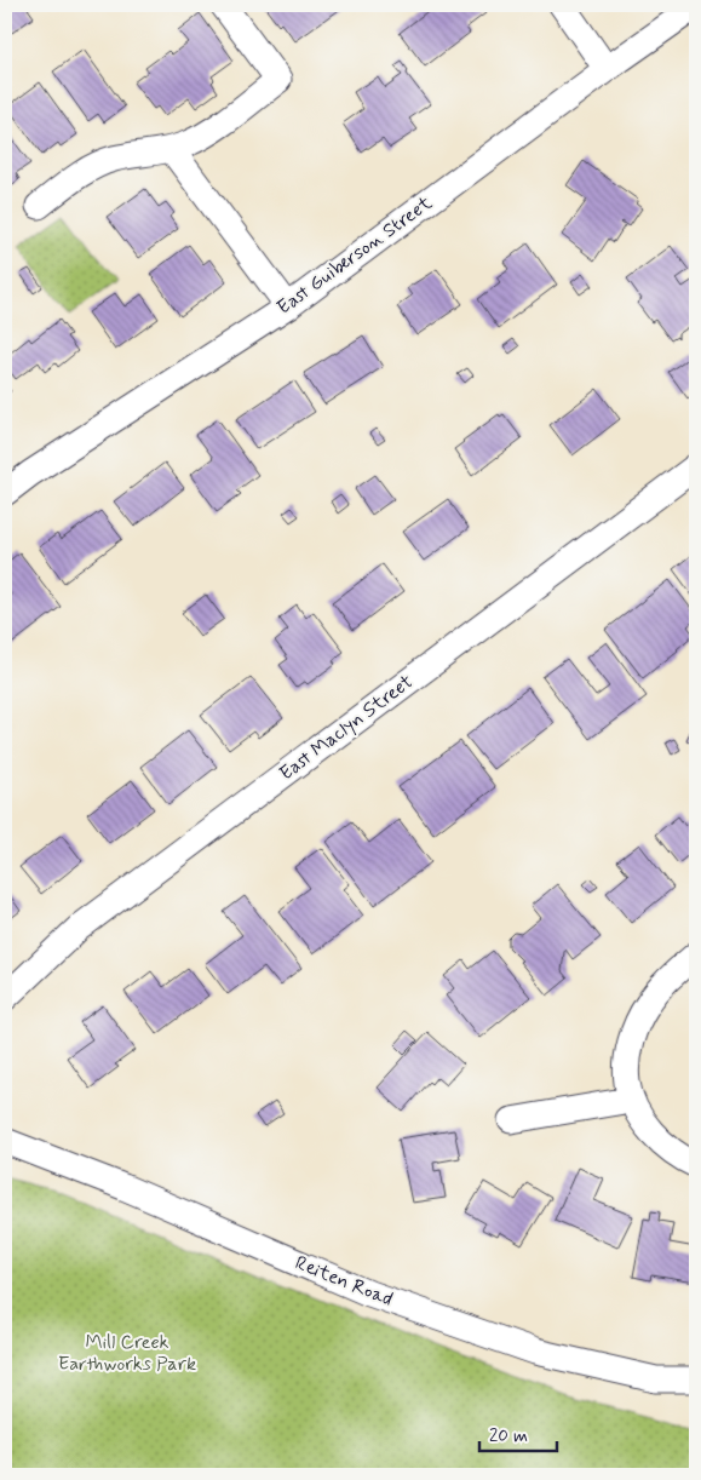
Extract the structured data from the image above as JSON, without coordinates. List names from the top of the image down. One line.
{"streets":{"street":["East Guiberson Street","East Maclyn Street","Reiten Road"]},"parks":["Mill Creek Earthworks Park"],"scale_bar":"20 m"}
